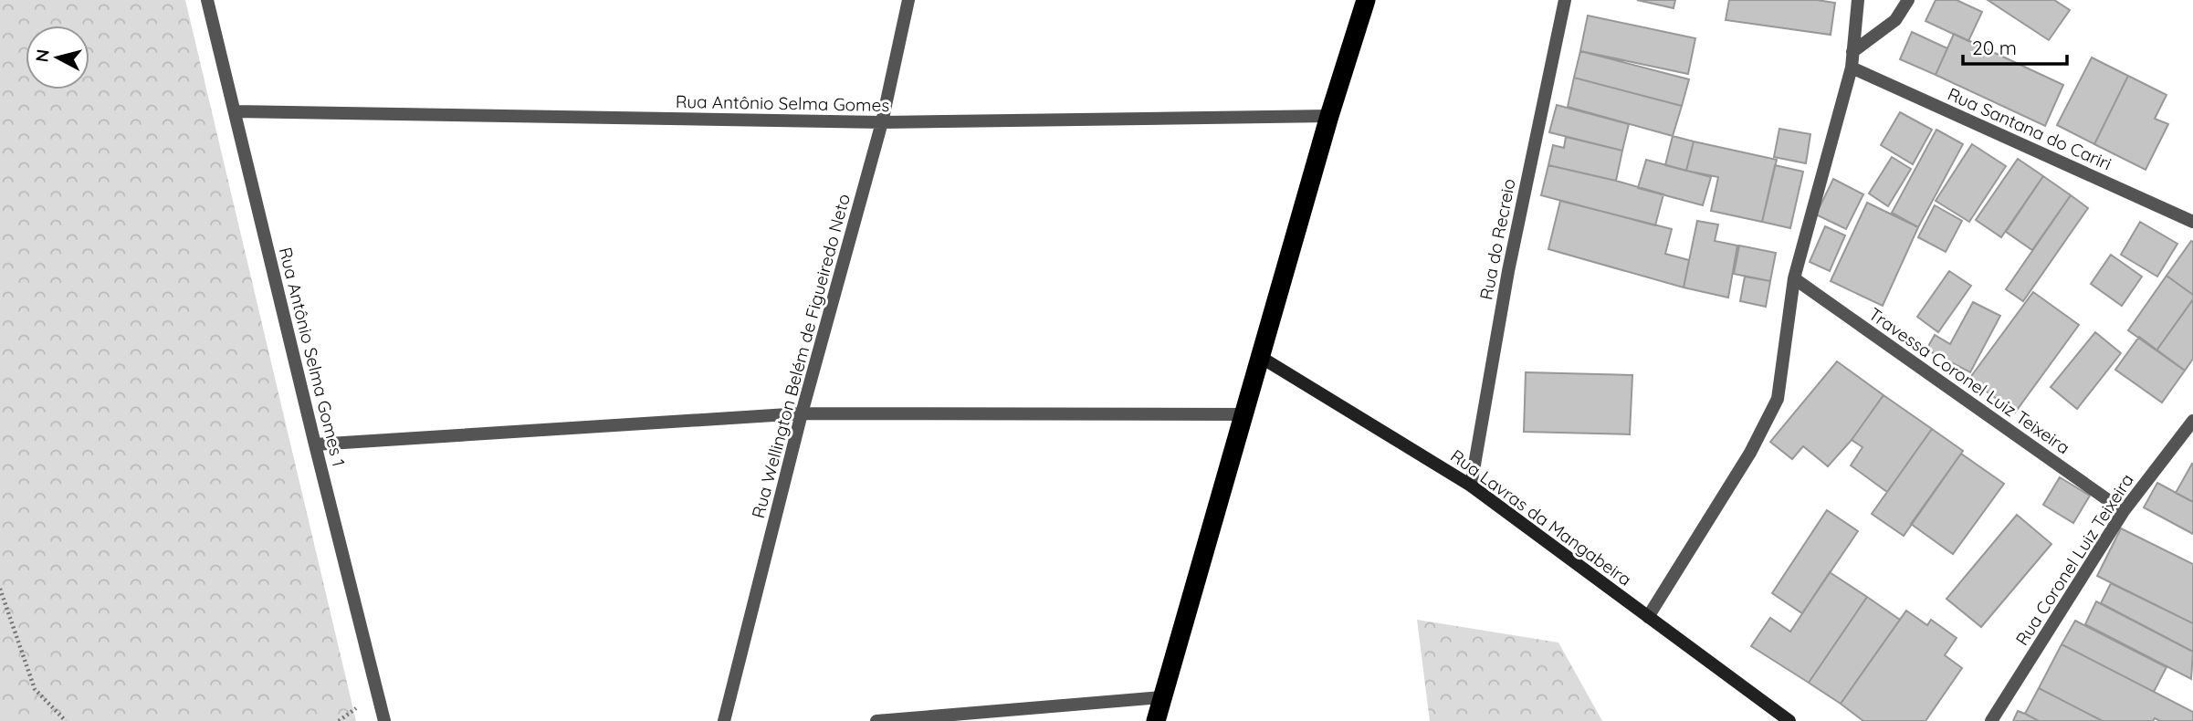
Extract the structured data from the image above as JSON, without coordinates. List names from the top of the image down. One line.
{"streets":{"street":["Rua Antônio Selma Gomes","Rua Santana do Cariri","Rua do Recreio","Rua Wellington Belém de Figueiredo Neto","Rua Antônio Selma Gomes 1","Travessa Coronel Luiz Teixeira","Rua Lavras da Mangabeira","Rua Coronel Luiz Teixeira"]},"crossings":[["Rua Antônio Selma Gomes","Rua Wellington Belém de Figueiredo Neto"],["Rua Antônio Selma Gomes","Rua Antônio Selma Gomes 1"],["Rua do Recreio","Rua Lavras da Mangabeira"],["Travessa Coronel Luiz Teixeira","Rua Coronel Luiz Teixeira"]],"scale_bar":"20 m","north":"left"}
